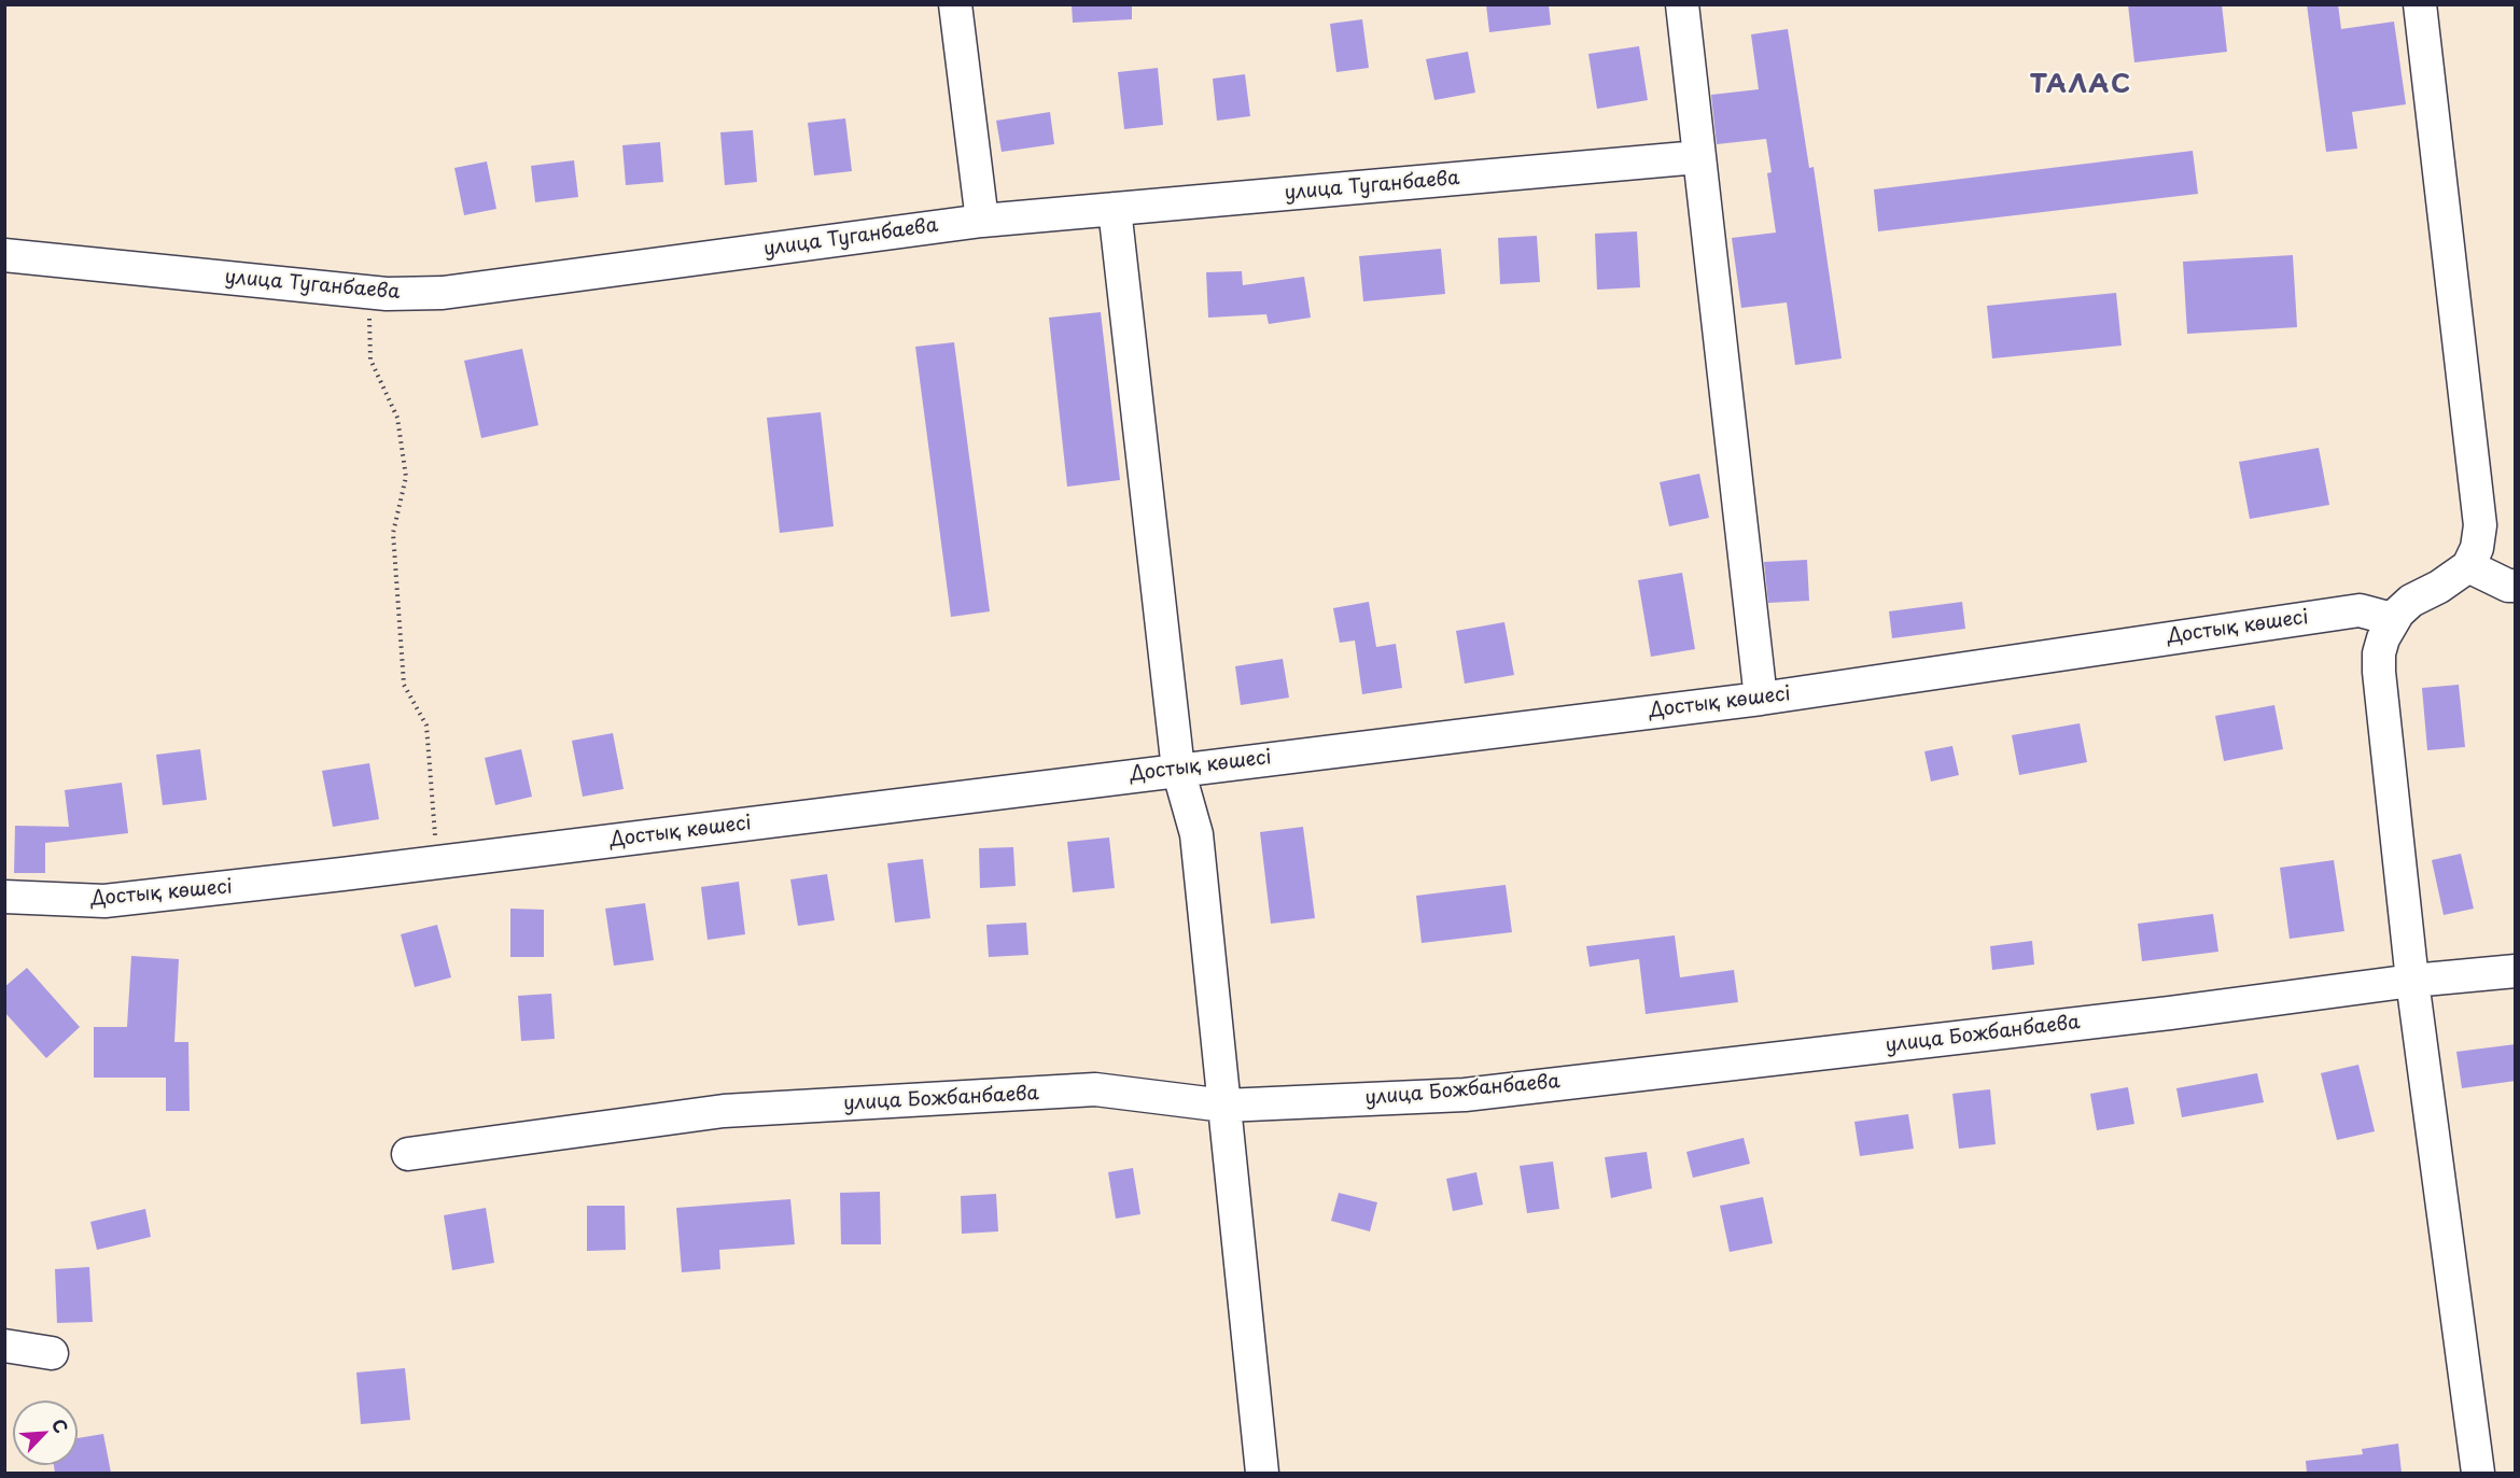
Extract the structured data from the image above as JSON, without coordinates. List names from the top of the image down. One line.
{"streets":{"street":["улица Туганбаева","Достық көшесі","улица Божбанбаева"]},"districts":["ТАЛАС"],"north":"top right"}
